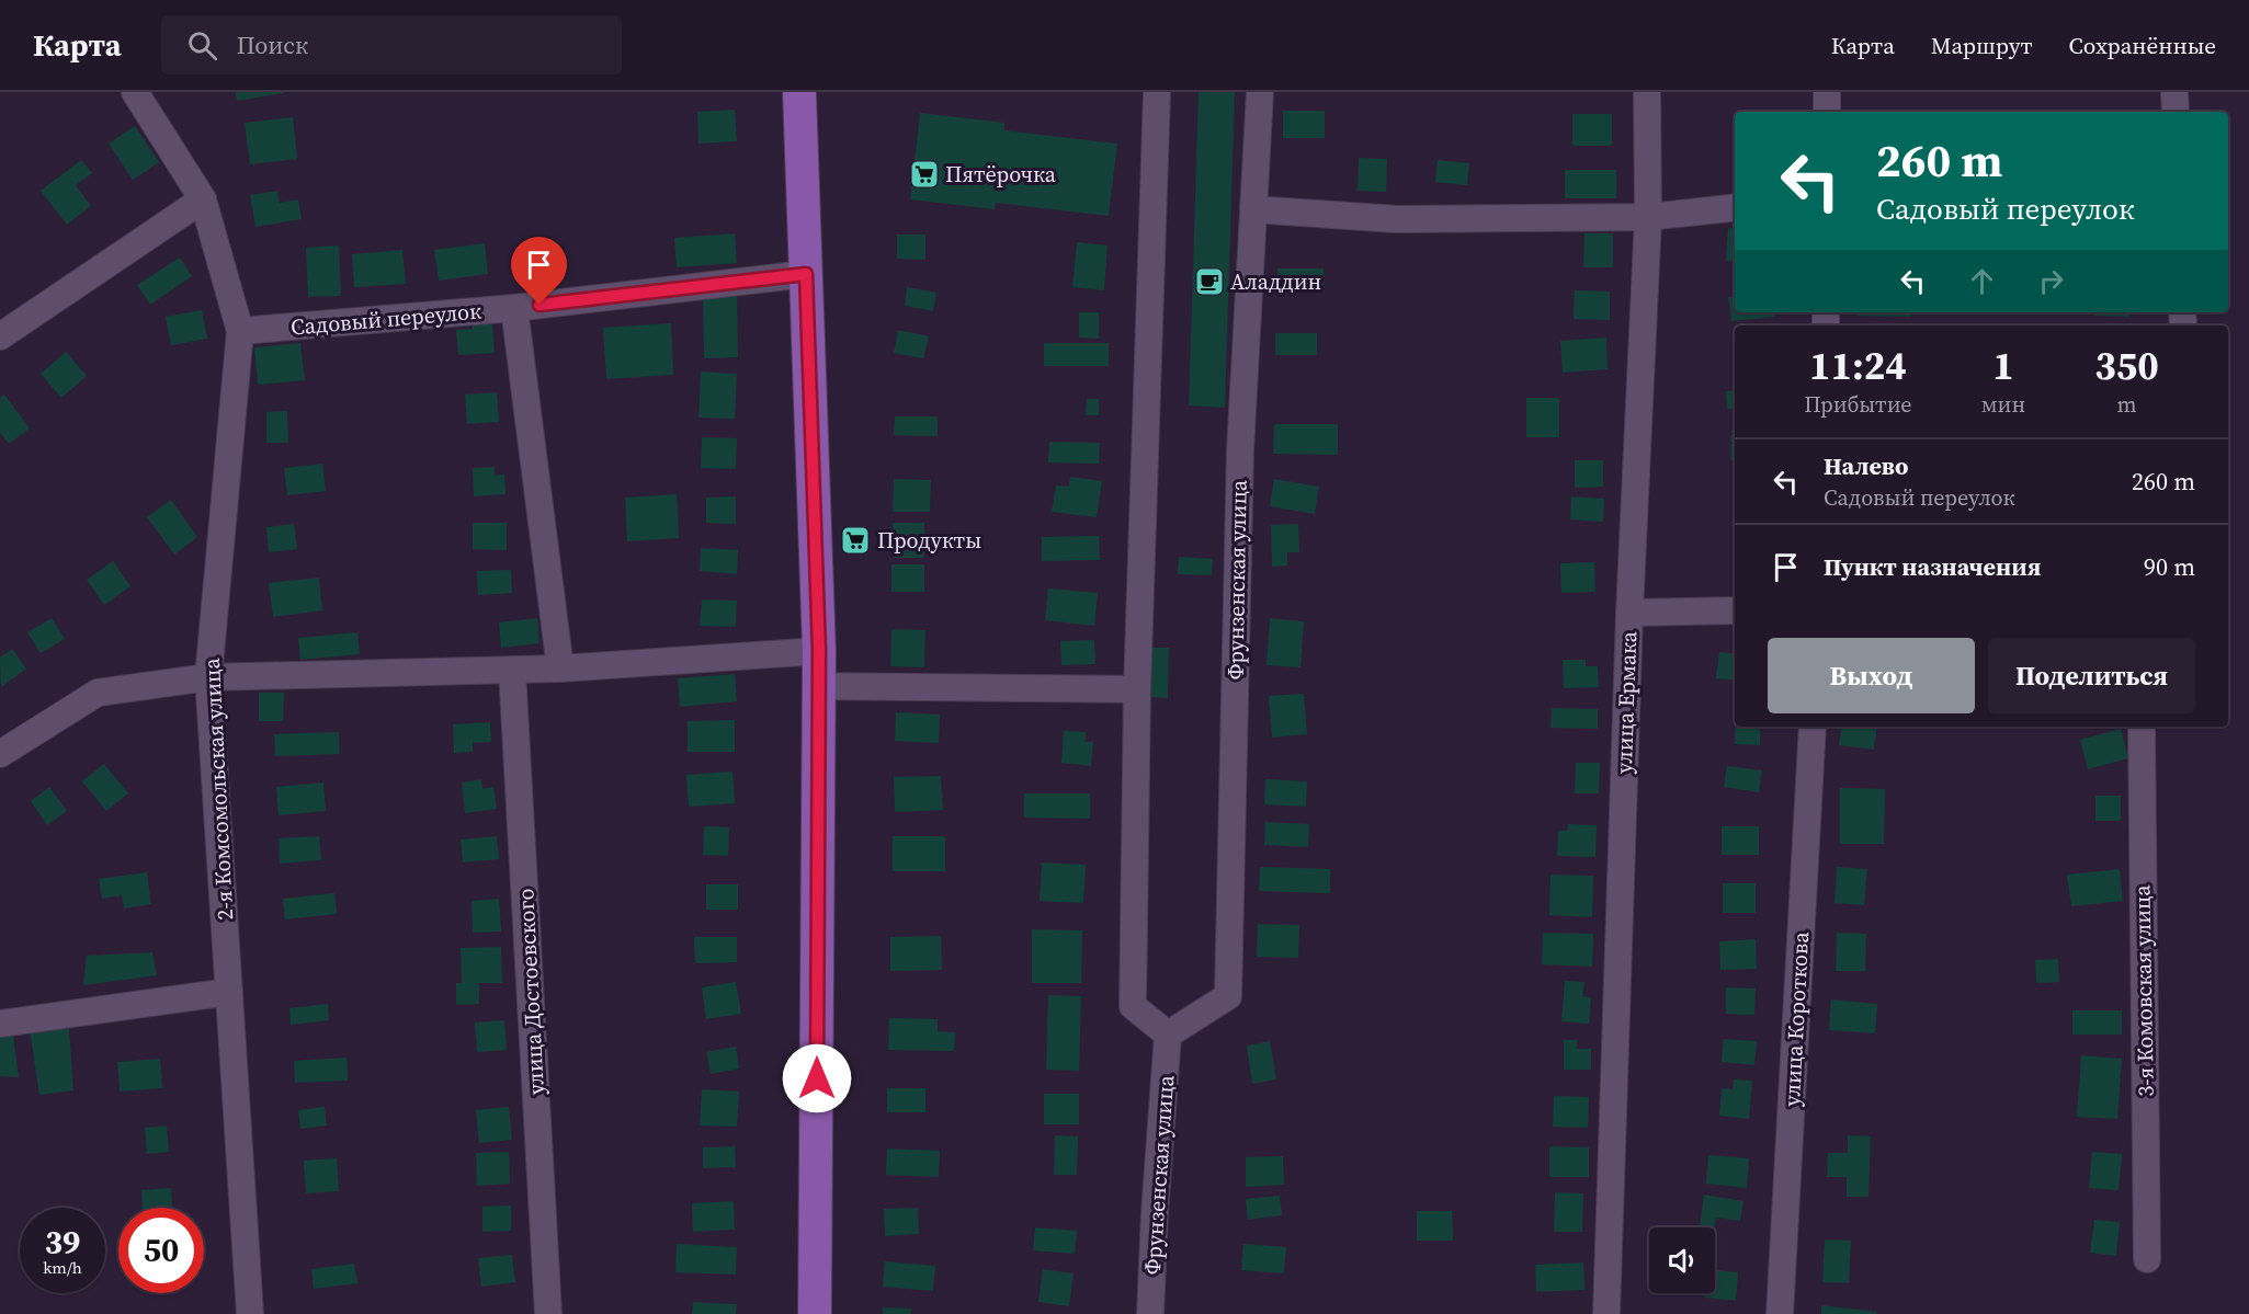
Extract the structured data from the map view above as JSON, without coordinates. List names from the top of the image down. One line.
{"streets":{"street":["Садовый переулок","Фрунзенская улица","улица Ермака","2-я Комсомольская улица","3-я Комовская улица","улица Достоевского","улица Короткова"]},"crossings":[["Садовый переулок","2-я Комсомольская улица"]],"places":{"supermarket":["Пятёрочка","Продукты"],"cafe":["Аладдин"]},"page":{"header":"Карта","search":"Поиск","nav":["Карта","Маршрут","Сохранённые"],"turn":["260 m","Садовый переулок"],"eta":["11:24","Прибытие","1","мин","350","m"],"list":[{"name":"Налево","note":"Садовый переулок","value":"260 m"},{"name":"Пункт назначения","value":"90 m"}],"buttons":["Выход","Поделиться"],"speed":"39 km/h","limit":"50"}}
